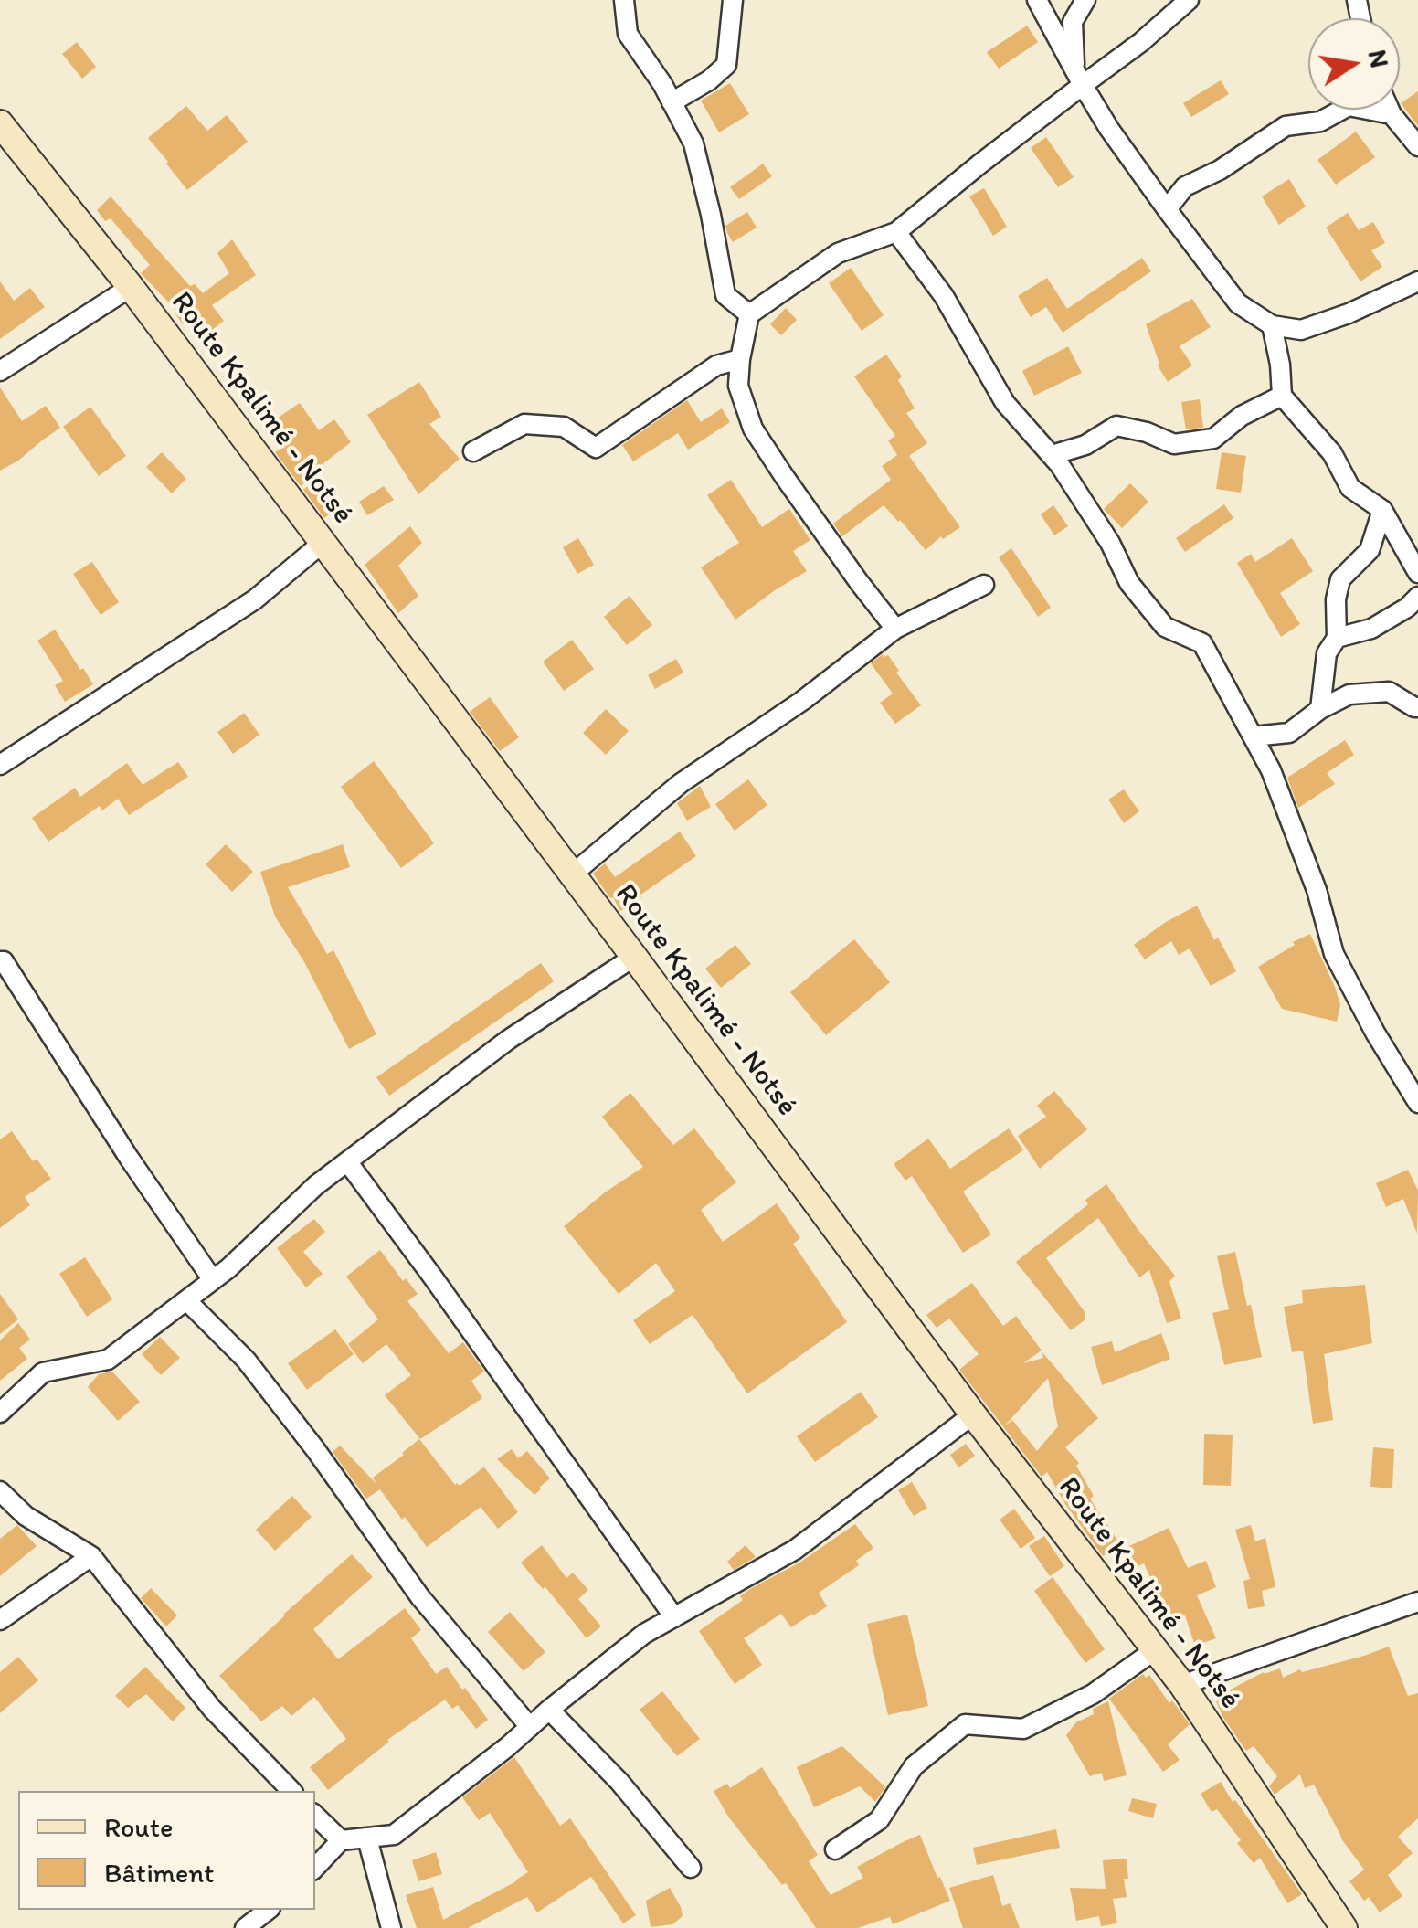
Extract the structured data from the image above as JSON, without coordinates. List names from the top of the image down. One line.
{"streets":{"main road":["Route Kpalimé - Notsé"]},"legend":["Route","Bâtiment"],"north":"right"}
